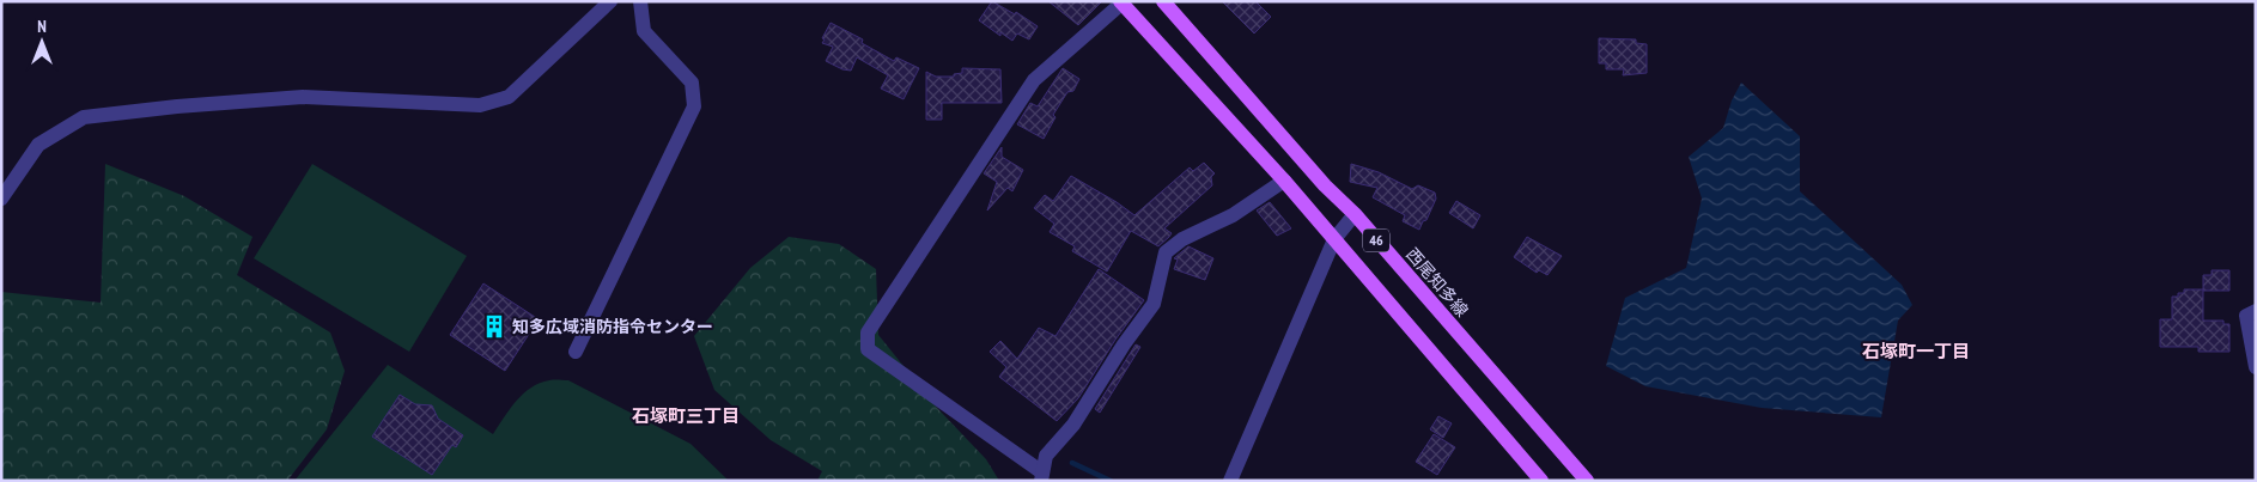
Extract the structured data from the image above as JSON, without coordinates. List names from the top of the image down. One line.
{"streets":{"main road":["46","西尾知多線"]},"districts":["石塚町一丁目","石塚町三丁目"],"places":{"building":["知多広域消防指令センター"]},"north":"top"}
